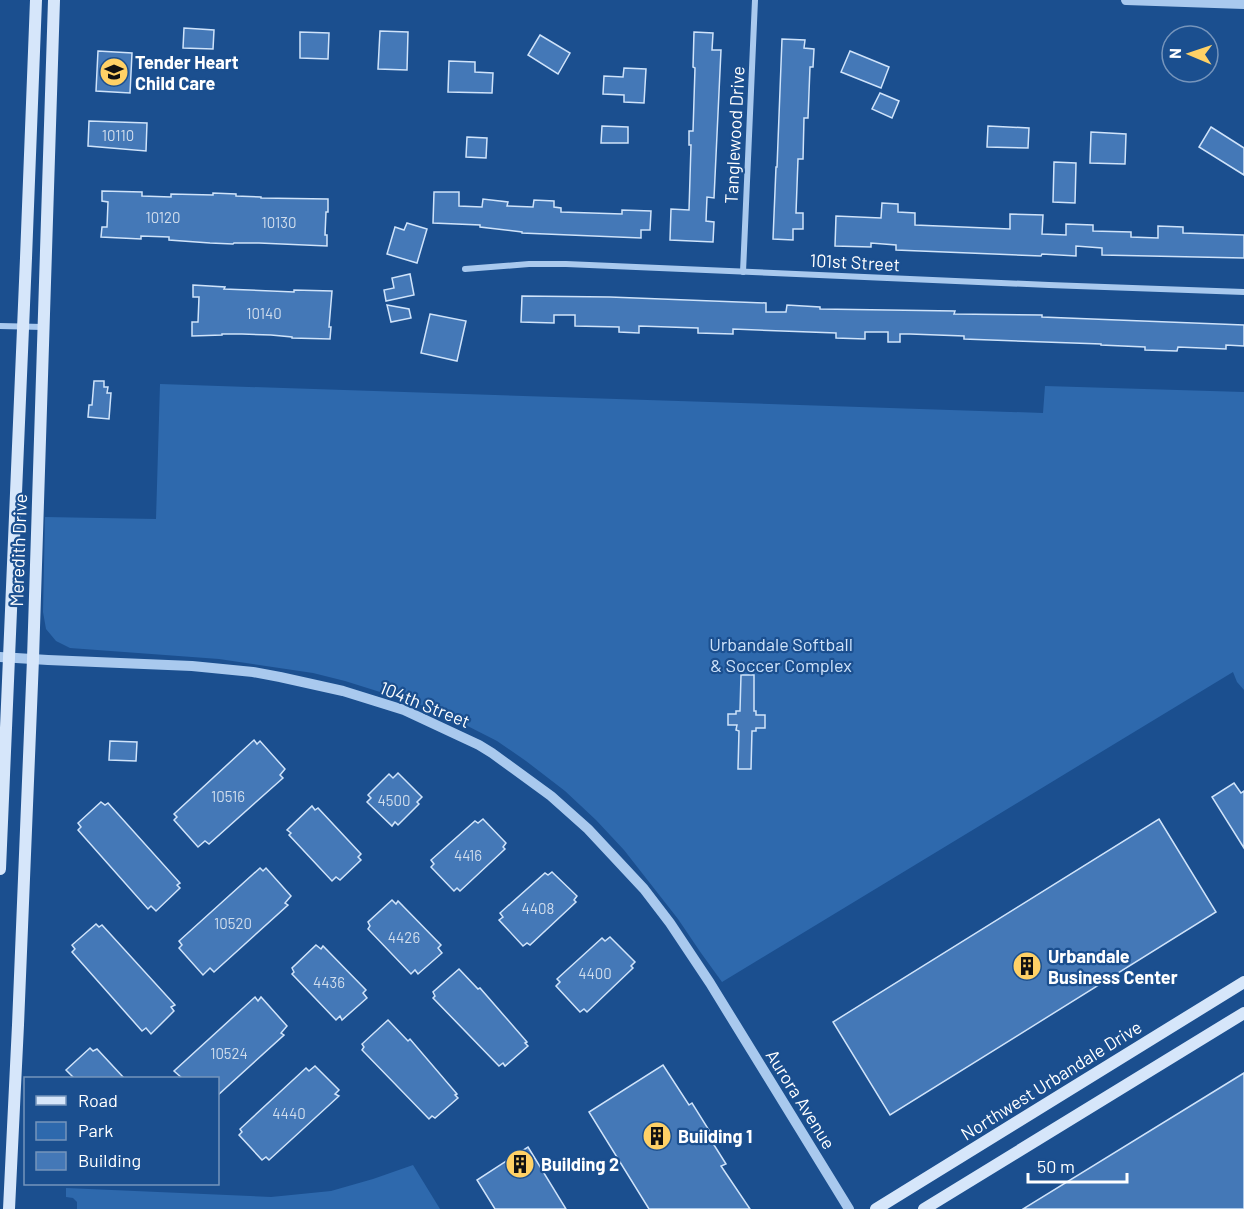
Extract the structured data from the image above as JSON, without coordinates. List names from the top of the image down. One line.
{"streets":{"main road":["Meredith Drive","Northwest Urbandale Drive"],"street":["Tanglewood Drive","101st Street","104th Street","Aurora Avenue"]},"crossings":[["Tanglewood Drive","101st Street"],["Meredith Drive","104th Street"],["104th Street","Aurora Avenue"]],"parks":["Urbandale Softball & Soccer Complex"],"places":{"school or university":["Tender Heart Child Care"],"building":["Urbandale Business Center","Building 1","Building 2"]},"house_numbers":["10110","10120","10130","10140","10516","4500","4416","4408","10520","4426","4400","4436","10524","4440"],"legend":["Road","Park","Building"],"scale_bar":"50 m","north":"left"}
